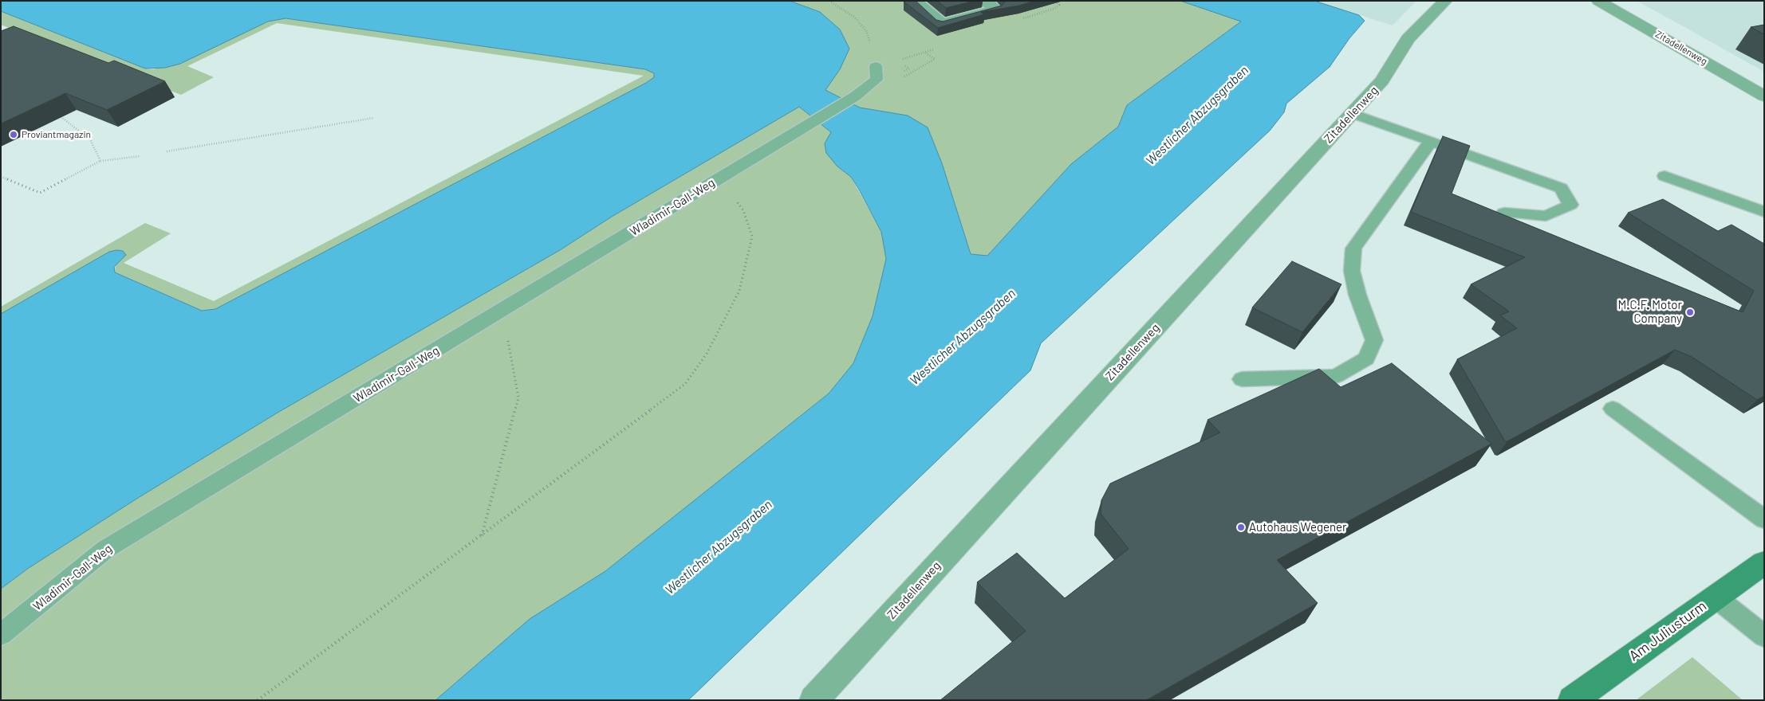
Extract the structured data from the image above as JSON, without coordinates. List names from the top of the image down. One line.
{"streets":{"main road":["Am Juliusturm"],"street":["Zitadellenweg"],"lane":["Wladimir-Gall-Weg"]},"water":["Westlicher Abzugsgraben"],"places":["Proviantmagazin","M.C.F. Motor Company","Autohaus Wegener"]}
